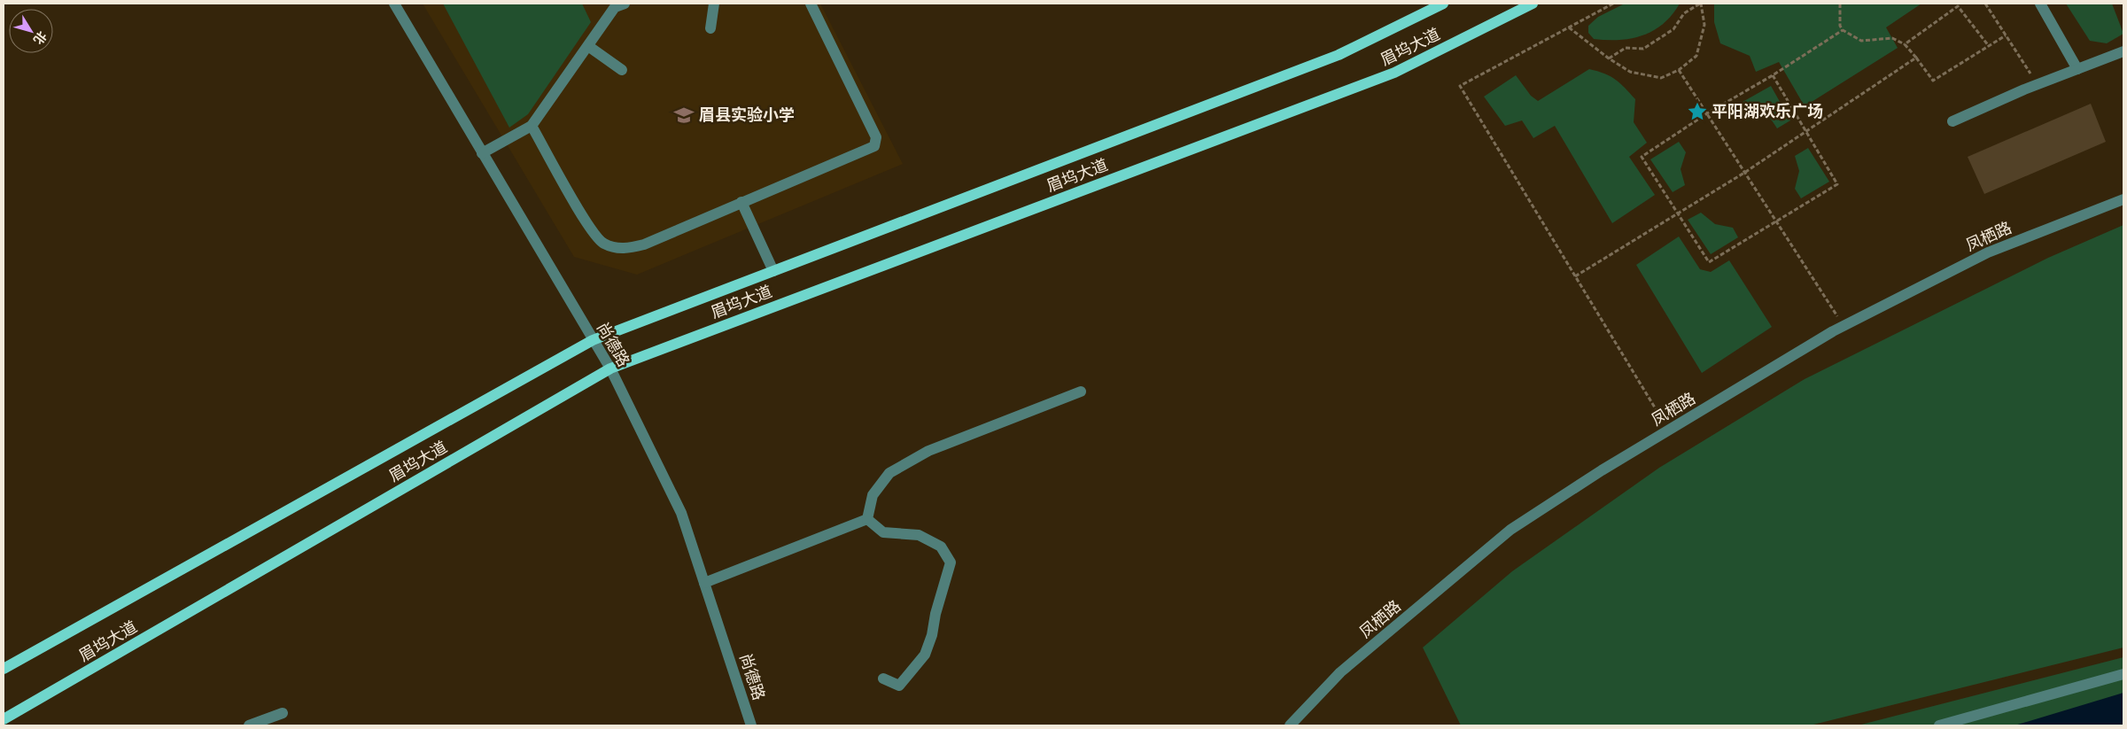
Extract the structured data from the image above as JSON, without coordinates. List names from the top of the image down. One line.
{"streets":{"main road":["眉坞大道"],"street":["凤栖路","尚德路"]},"crossings":[["眉坞大道","尚德路"]],"places":{"place":["平阳湖欢乐广场"],"school or university":["眉县实验小学"]},"north":"bottom right"}
